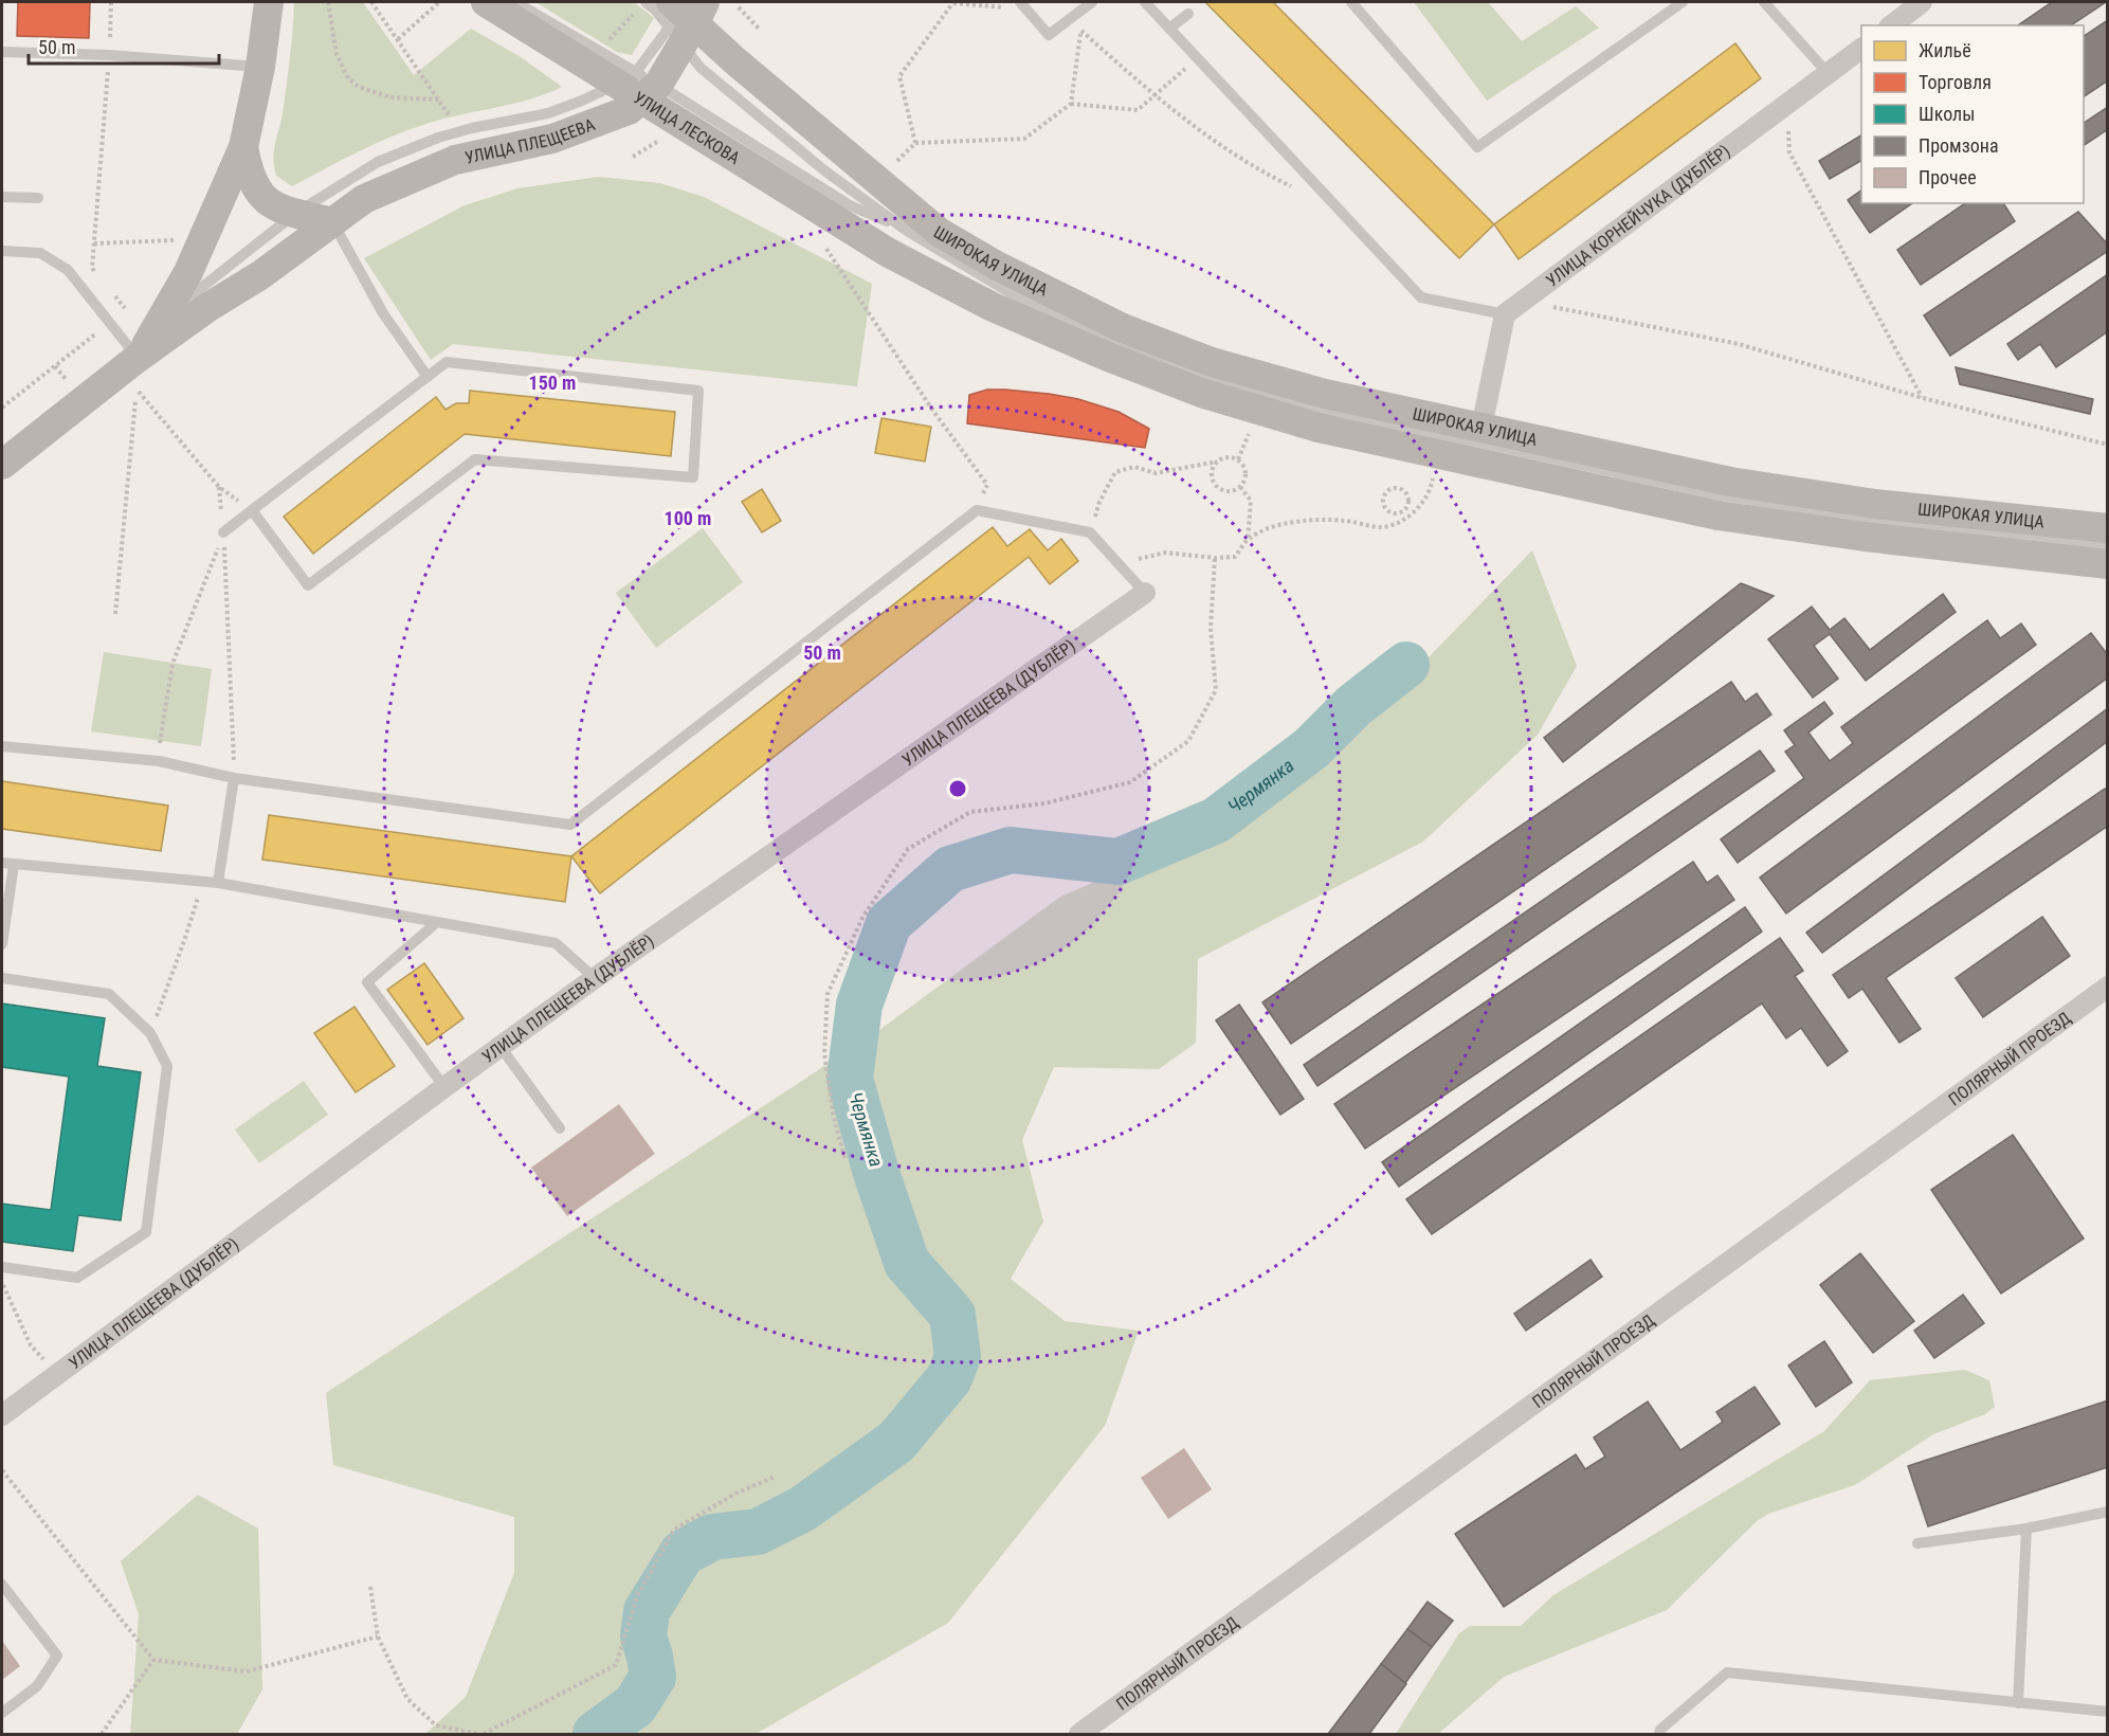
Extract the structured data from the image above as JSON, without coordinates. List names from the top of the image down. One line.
{"streets":{"main road":["УЛИЦА ЛЕСКОВА","УЛИЦА ПЛЕЩЕЕВА","ШИРОКАЯ УЛИЦА"],"street":["УЛИЦА КОРНЕЙЧУКА (ДУБЛЁР)","УЛИЦА ПЛЕЩЕЕВА (ДУБЛЁР)","ПОЛЯРНЫЙ ПРОЕЗД"]},"crossings":[["УЛИЦА ЛЕСКОВА","УЛИЦА ПЛЕЩЕЕВА"],["УЛИЦА ЛЕСКОВА","ШИРОКАЯ УЛИЦА"],["УЛИЦА ПЛЕЩЕЕВА","ШИРОКАЯ УЛИЦА"]],"water":["Чермянка"],"legend":["Жильё","Торговля","Школы","Промзона","Прочее"],"scale_bar":"50 m","rings":["150 m","100 m","50 m"]}
